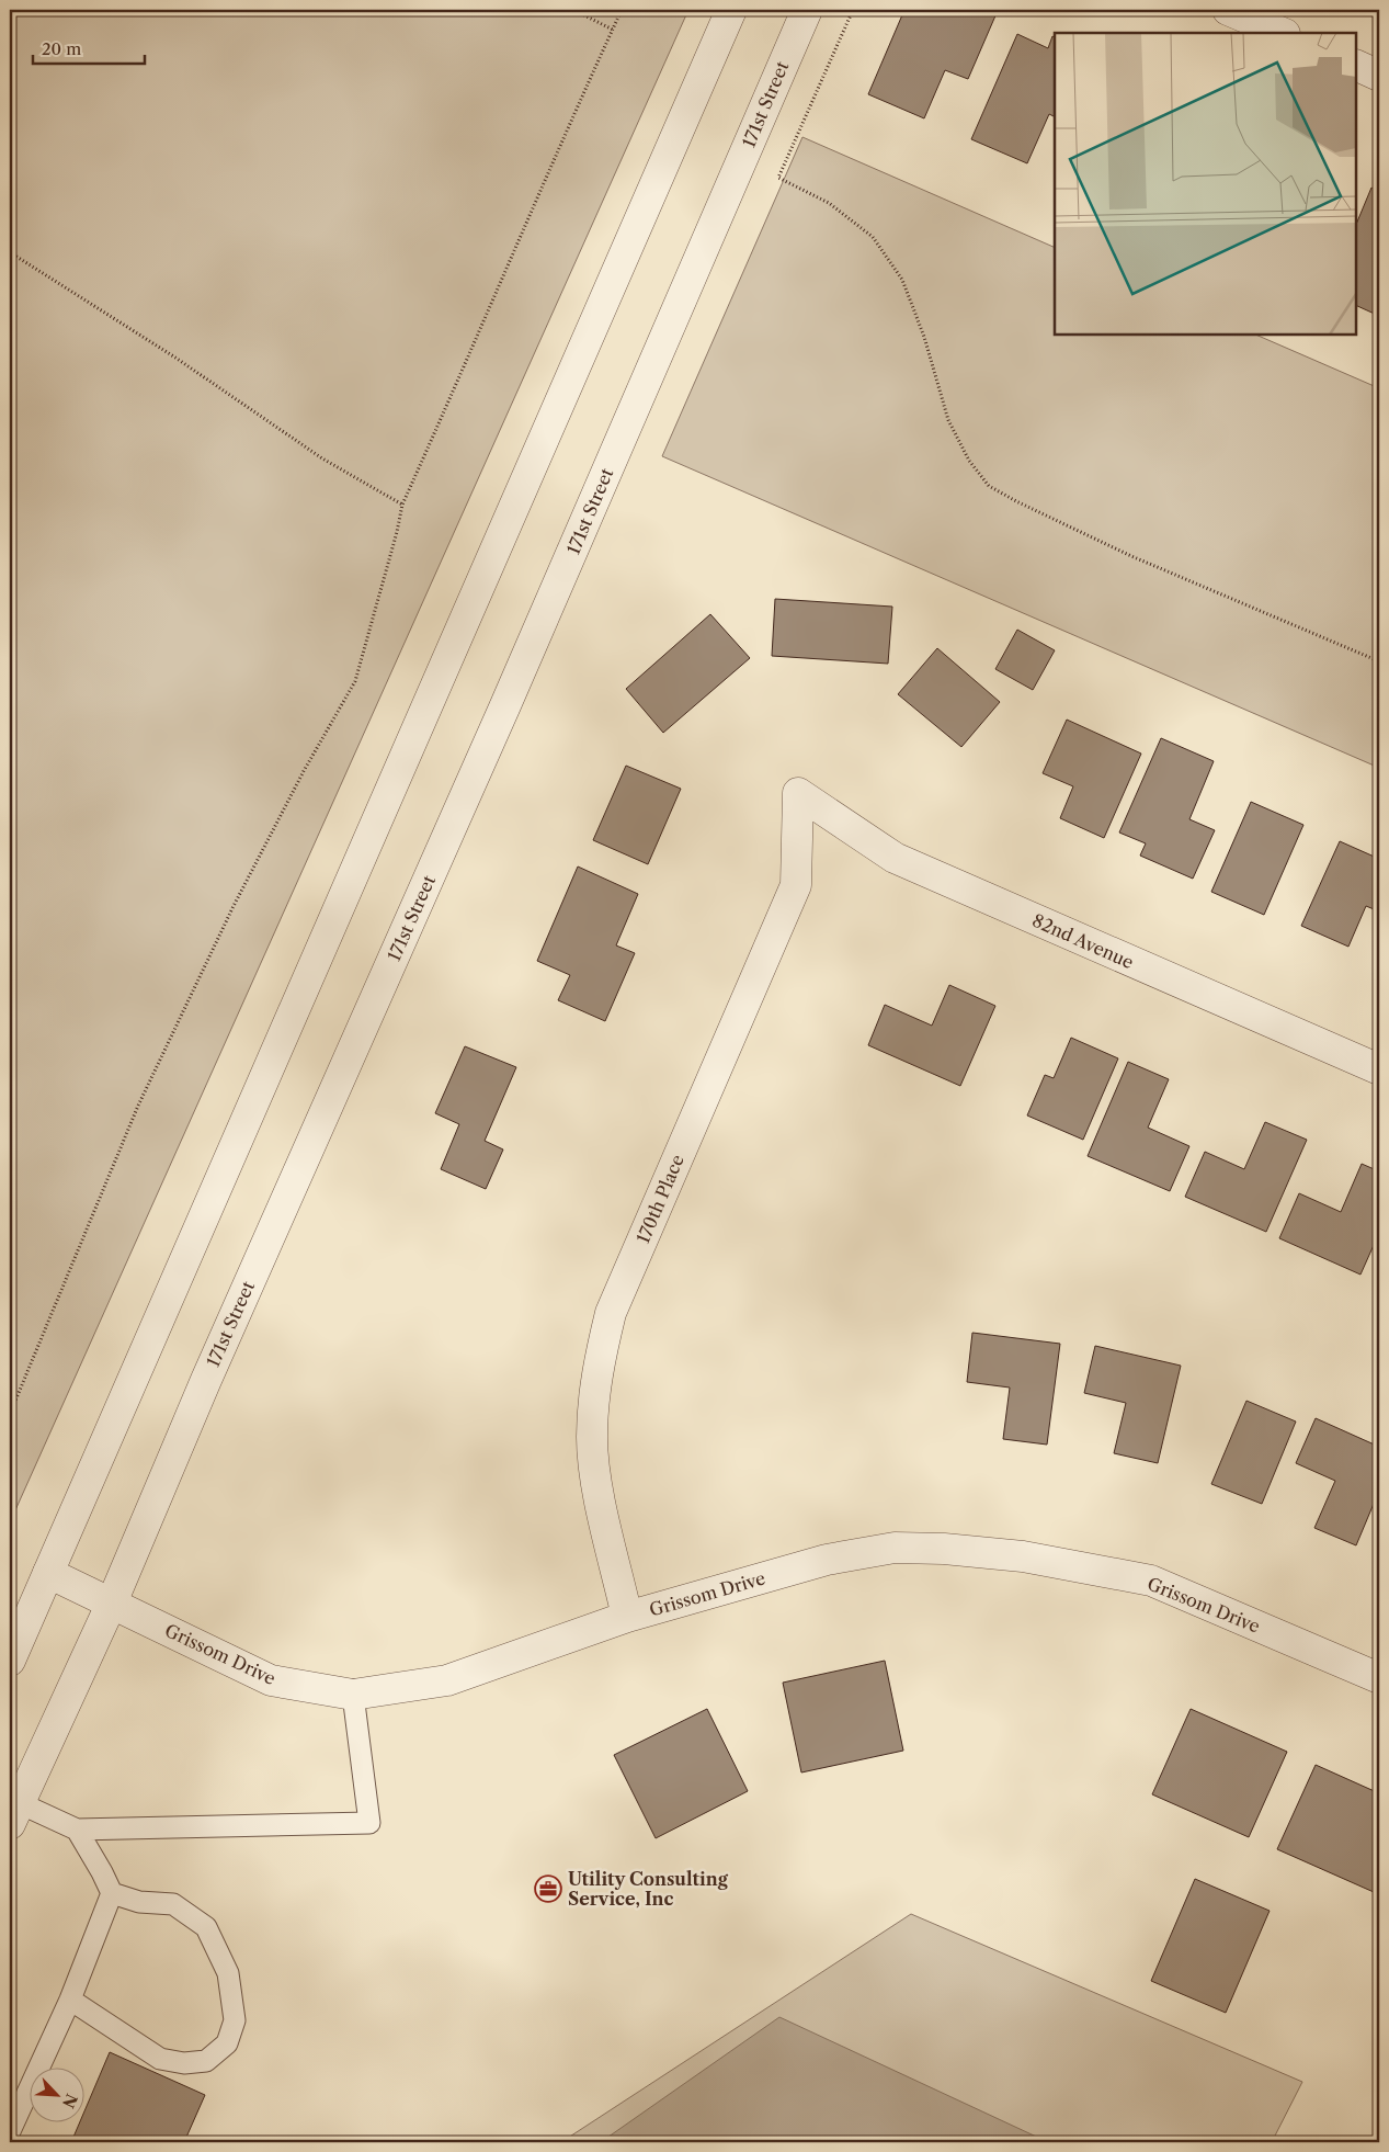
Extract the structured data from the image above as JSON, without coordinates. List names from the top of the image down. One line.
{"streets":{"street":["171st Street","82nd Avenue","170th Place","Grissom Drive"]},"crossings":[["171st Street","Grissom Drive"],["82nd Avenue","170th Place"],["170th Place","Grissom Drive"]],"places":{"office":["Utility Consulting Service, Inc"]},"scale_bar":"20 m","north":"bottom right"}
